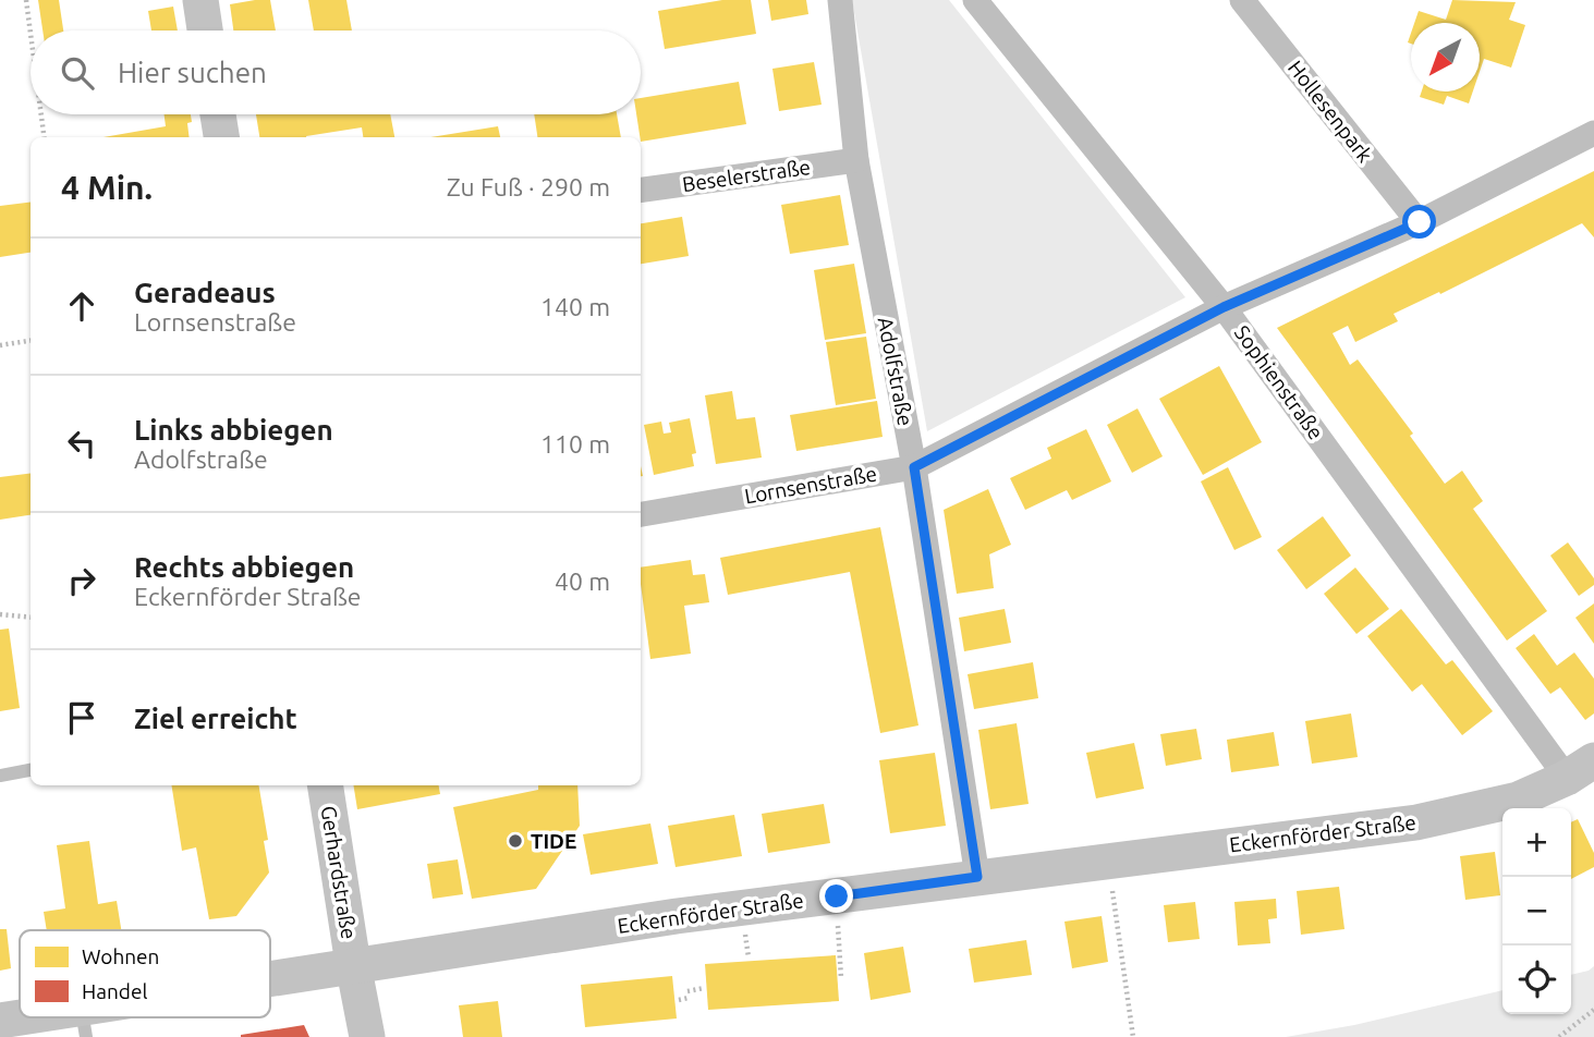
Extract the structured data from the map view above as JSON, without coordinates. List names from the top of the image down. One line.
{"streets":{"street":["Hollesenpark","Beselerstraße","Adolfstraße","Sophienstraße","Lornsenstraße","Eckernförder Straße","Gerhardstraße"]},"crossings":[["Hollesenpark","Lornsenstraße"],["Beselerstraße","Adolfstraße"],["Adolfstraße","Lornsenstraße"],["Adolfstraße","Eckernförder Straße"],["Sophienstraße","Lornsenstraße"],["Sophienstraße","Eckernförder Straße"],["Eckernförder Straße","Gerhardstraße"]],"places":["TIDE"],"legend":["Wohnen","Handel"],"north":"bottom left","page":{"search":"Hier suchen","heading":["4 Min.","Zu Fuß · 290 m"],"list":[["Geradeaus","Lornsenstraße","140 m"],["Links abbiegen","Adolfstraße","110 m"],["Rechts abbiegen","Eckernförder Straße","40 m"],"Ziel erreicht"],"map_buttons":["+","−"]}}
